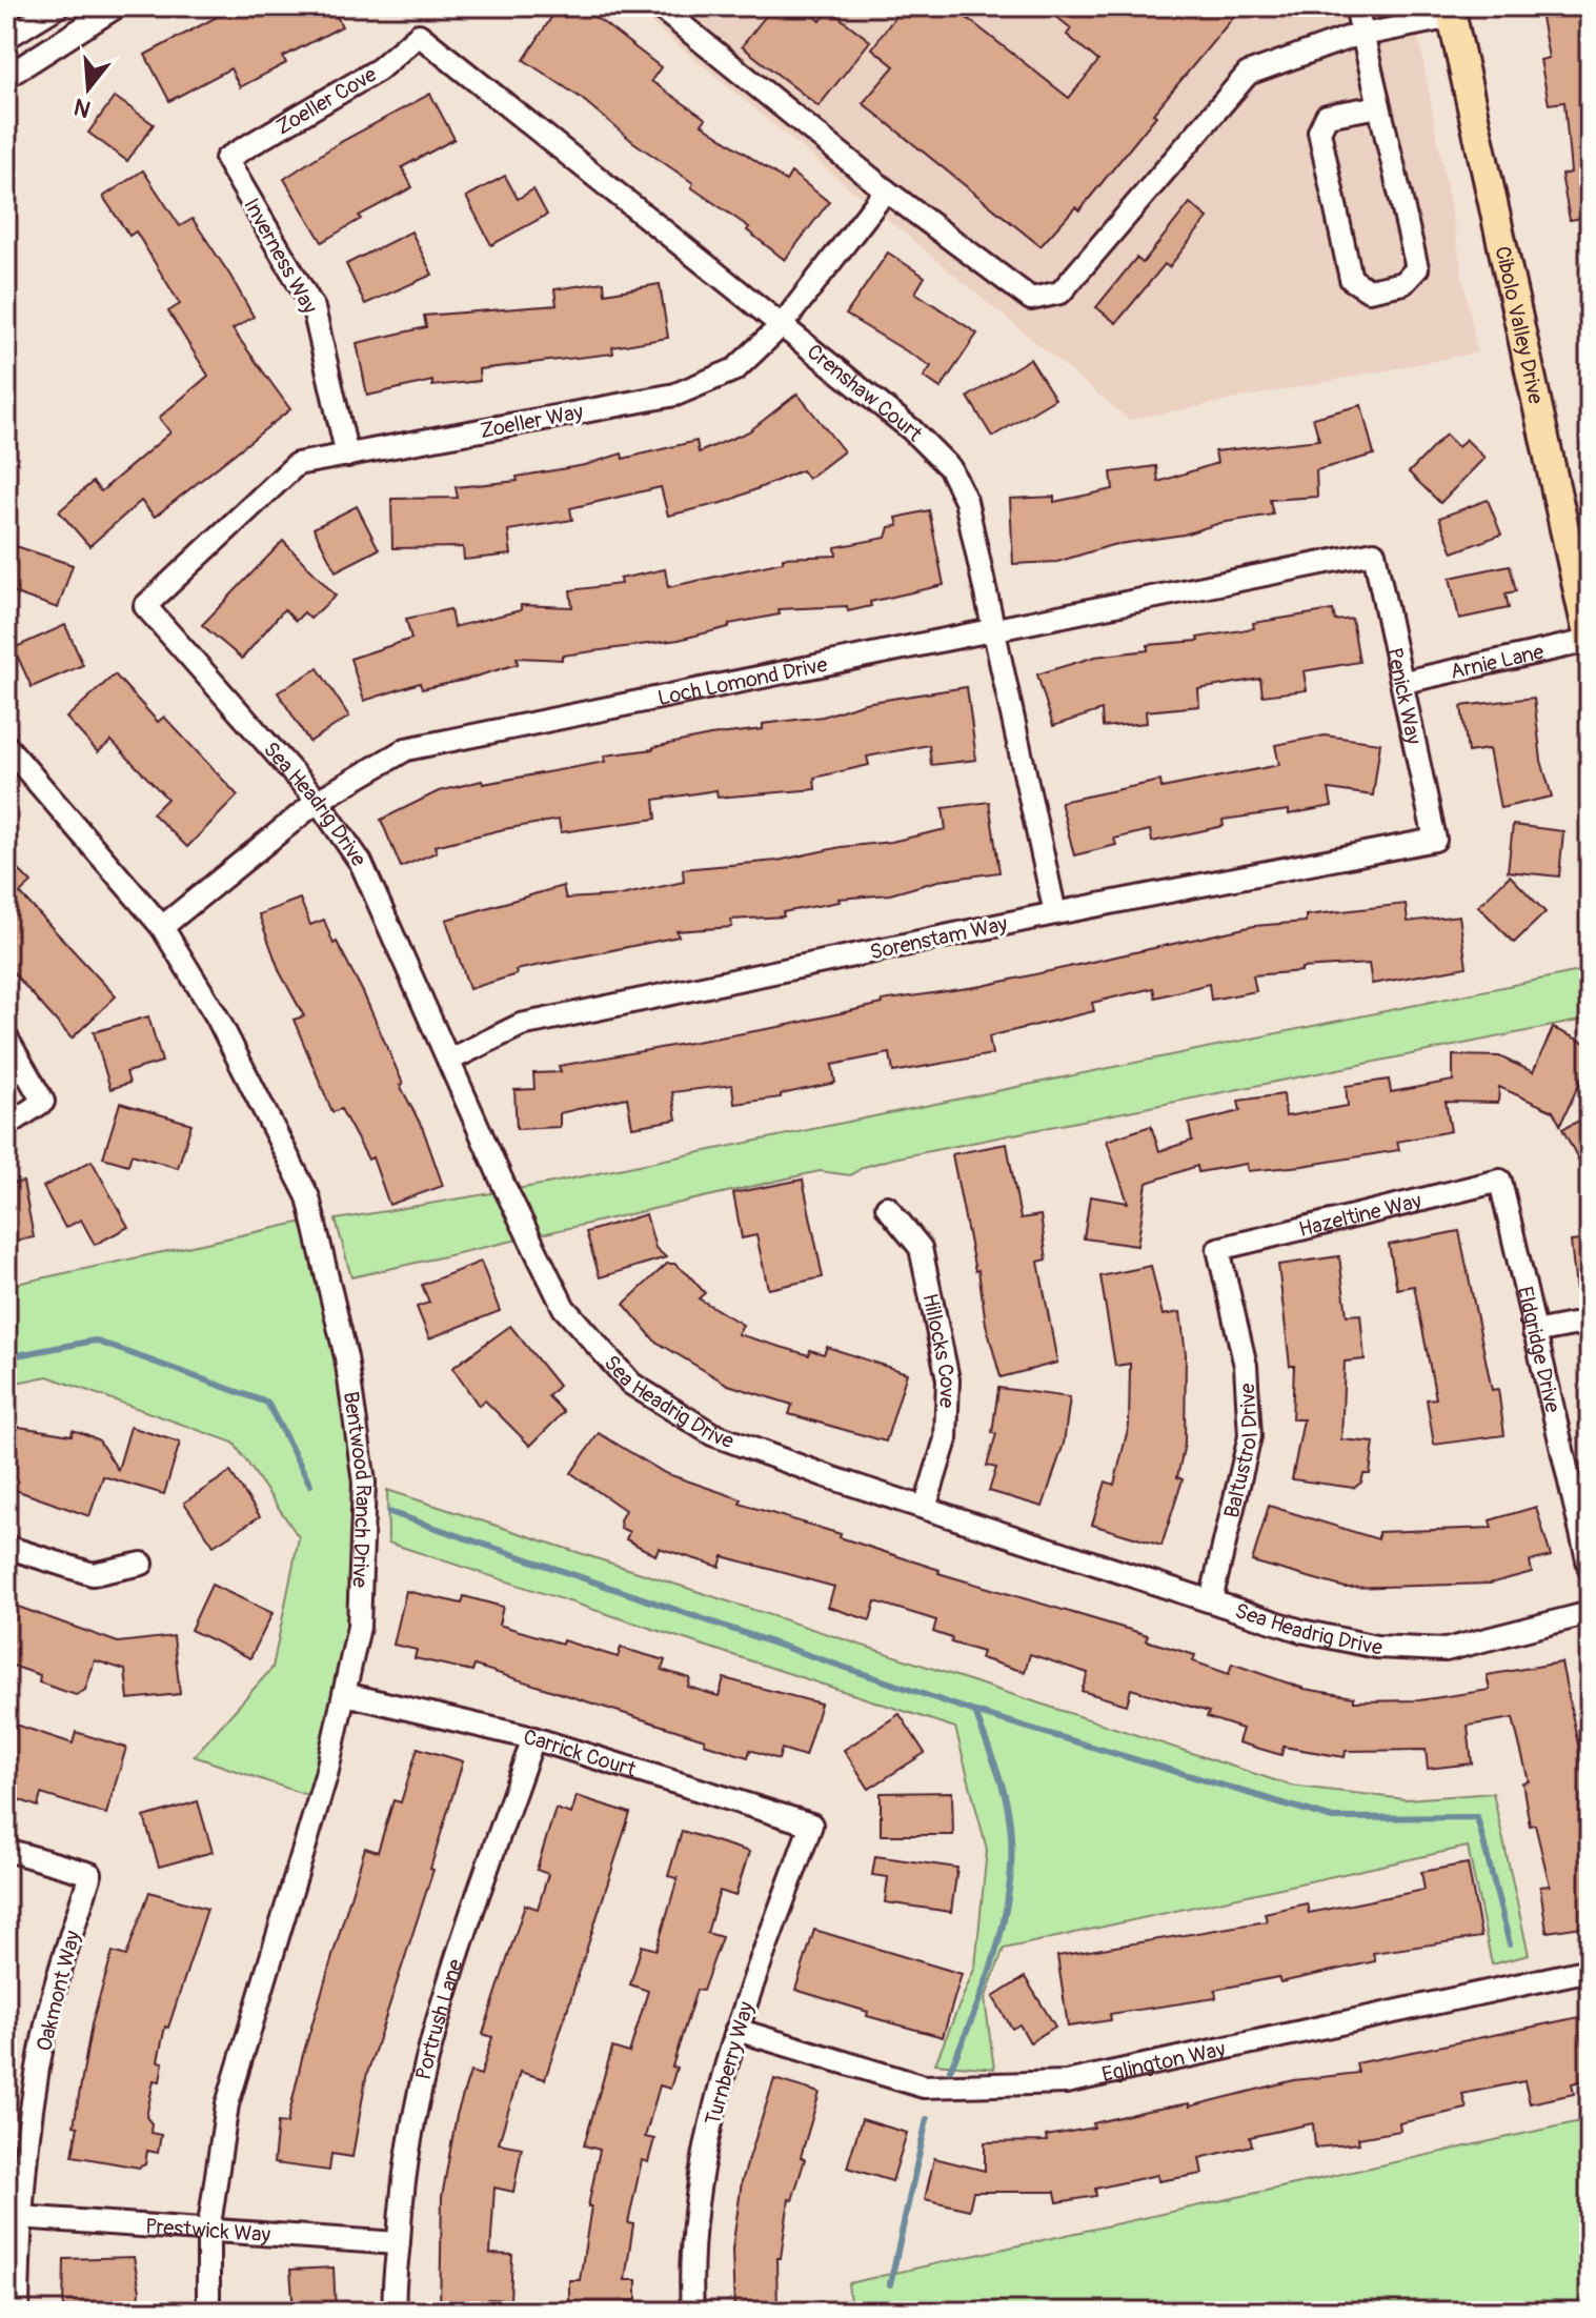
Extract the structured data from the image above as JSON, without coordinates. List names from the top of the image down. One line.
{"streets":{"main road":["Cibolo Valley Drive"],"street":["Zoeller Cove","Inverness Way","Crenshaw Court","Zoeller Way","Arnie Lane","Loch Lomond Drive","Penick Way","Sea Headrig Drive","Sorenstam Way","Hazeltine Way","Hillocks Cove","Eldgridge Drive","Baltustrol Drive","Bentwood Ranch Drive","Carrick Court","Oakmont Way","Portrush Lane","Eglington Way","Turnberry Way","Prestwick Way"]},"crossings":[["Zoeller Cove","Inverness Way"],["Zoeller Cove","Crenshaw Court"],["Inverness Way","Zoeller Way"],["Cibolo Valley Drive","Arnie Lane"],["Crenshaw Court","Zoeller Way"],["Crenshaw Court","Loch Lomond Drive"],["Crenshaw Court","Sorenstam Way"],["Zoeller Way","Sea Headrig Drive"],["Arnie Lane","Penick Way"],["Loch Lomond Drive","Penick Way"],["Loch Lomond Drive","Sea Headrig Drive"],["Loch Lomond Drive","Bentwood Ranch Drive"],["Penick Way","Sorenstam Way"],["Sea Headrig Drive","Sorenstam Way"],["Sea Headrig Drive","Hillocks Cove"],["Sea Headrig Drive","Baltustrol Drive"],["Hazeltine Way","Eldgridge Drive"],["Hazeltine Way","Baltustrol Drive"],["Bentwood Ranch Drive","Carrick Court"],["Bentwood Ranch Drive","Prestwick Way"],["Carrick Court","Portrush Lane"],["Carrick Court","Turnberry Way"],["Oakmont Way","Prestwick Way"],["Portrush Lane","Prestwick Way"],["Eglington Way","Turnberry Way"]],"north":"bottom"}
